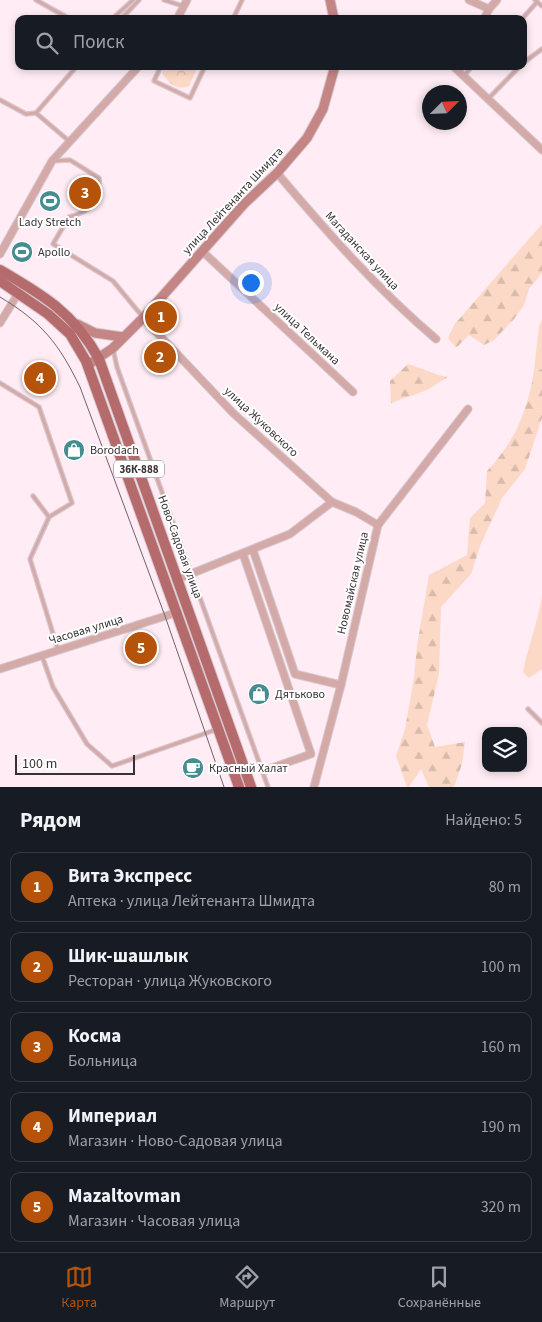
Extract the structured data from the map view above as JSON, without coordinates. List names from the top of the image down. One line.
{"streets":{"main road":["36К-888","Ново-Садовая улица"],"street":["улица Лейтенанта Шмидта","Магаданская улица","улица Тельмана","улица Жуковского","Новомайская улица","Часовая улица"]},"crossings":[["улица Лейтенанта Шмидта","Магаданская улица"],["улица Лейтенанта Шмидта","улица Тельмана"],["улица Лейтенанта Шмидта","улица Жуковского"],["улица Лейтенанта Шмидта","Ново-Садовая улица"],["улица Жуковского","Новомайская улица"],["Ново-Садовая улица","Часовая улица"]],"places":{"sports":["Lady Stretch","Apollo"],"shop":["Borodach","Дятьково"],"cafe":["Красный Халат"]},"scale_bar":"100 m","north":"top right","page":{"search":"Поиск","pins":["3","1","2","4","5"],"scale":"100 m","heading":["Рядом","Найдено: 5"],"list":[{"mark":"1","name":"Вита Экспресс","note":"Аптека · улица Лейтенанта Шмидта","value":"80 m"},{"mark":"2","name":"Шик-шашлык","note":"Ресторан · улица Жуковского","value":"100 m"},{"mark":"3","name":"Косма","note":"Больница","value":"160 m"},{"mark":"4","name":"Империал","note":"Магазин · Ново-Садовая улица","value":"190 m"},{"mark":"5","name":"Mazaltovman","note":"Магазин · Часовая улица","value":"320 m"}],"nav":["Карта","Маршрут","Сохранённые"]}}
